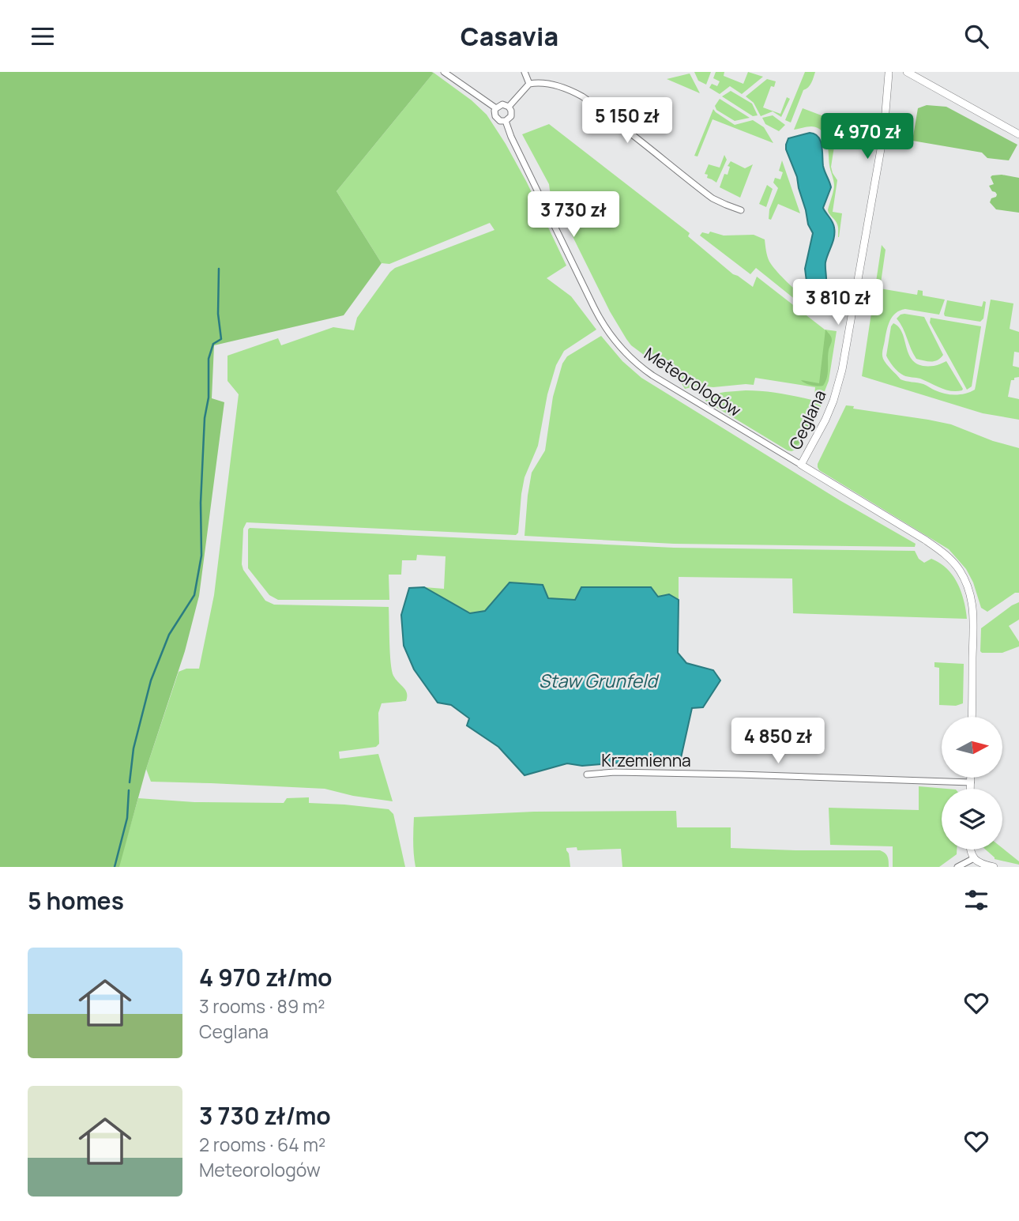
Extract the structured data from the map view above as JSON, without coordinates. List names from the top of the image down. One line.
{"streets":{"street":["Meteorologów","Ceglana","Krzemienna"]},"crossings":[["Meteorologów","Ceglana"]],"water":["Staw Grunfeld"],"north":"right","page":{"header":"Casavia","price":["5 150 zł","4 970 zł","3 730 zł","3 810 zł","4 850 zł"],"heading":"5 homes","list":[{"name":"4 970 zł/mo","note":"3 rooms · 89 m² · Ceglana"},{"name":"3 730 zł/mo","note":"2 rooms · 64 m² · Meteorologów"}]}}
